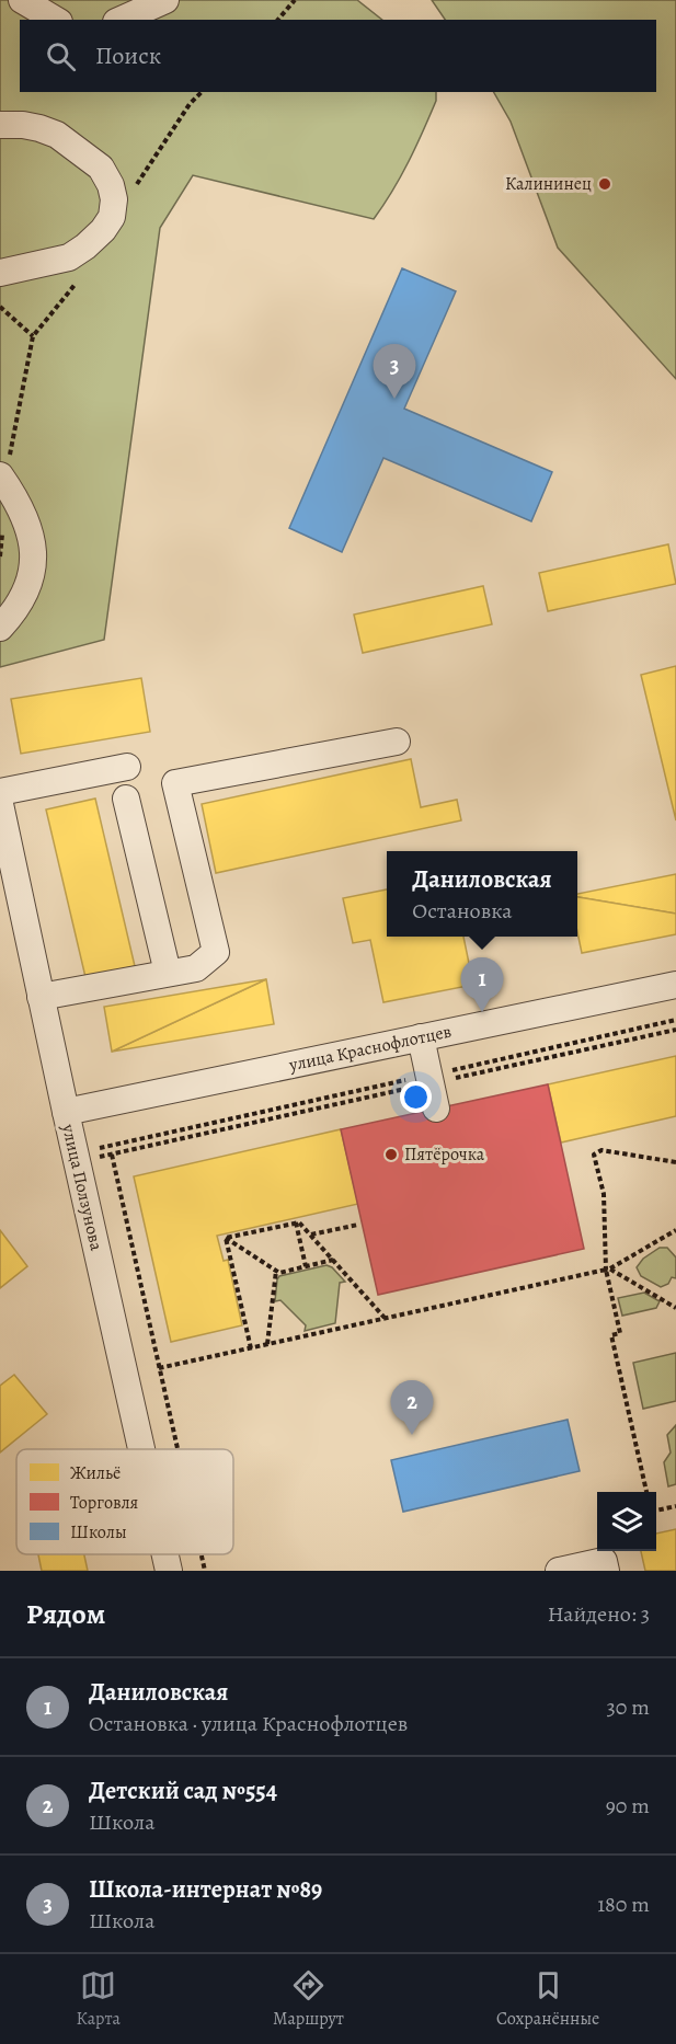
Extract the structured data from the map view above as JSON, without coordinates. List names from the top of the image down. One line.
{"streets":{"street":["улица Краснофлотцев","улица Ползунова"]},"crossings":[["улица Краснофлотцев","улица Ползунова"]],"places":["Калининец","Пятёрочка"],"legend":["Жильё","Торговля","Школы"],"page":{"search":"Поиск","pins":["3","1","2"],"popup":["Даниловская","Остановка"],"heading":["Рядом","Найдено: 3"],"list":[{"mark":"1","name":"Даниловская","note":"Остановка · улица Краснофлотцев","value":"30 m"},{"mark":"2","name":"Детский сад №554","note":"Школа","value":"90 m"},{"mark":"3","name":"Школа-интернат №89","note":"Школа","value":"180 m"}],"nav":["Карта","Маршрут","Сохранённые"]}}
